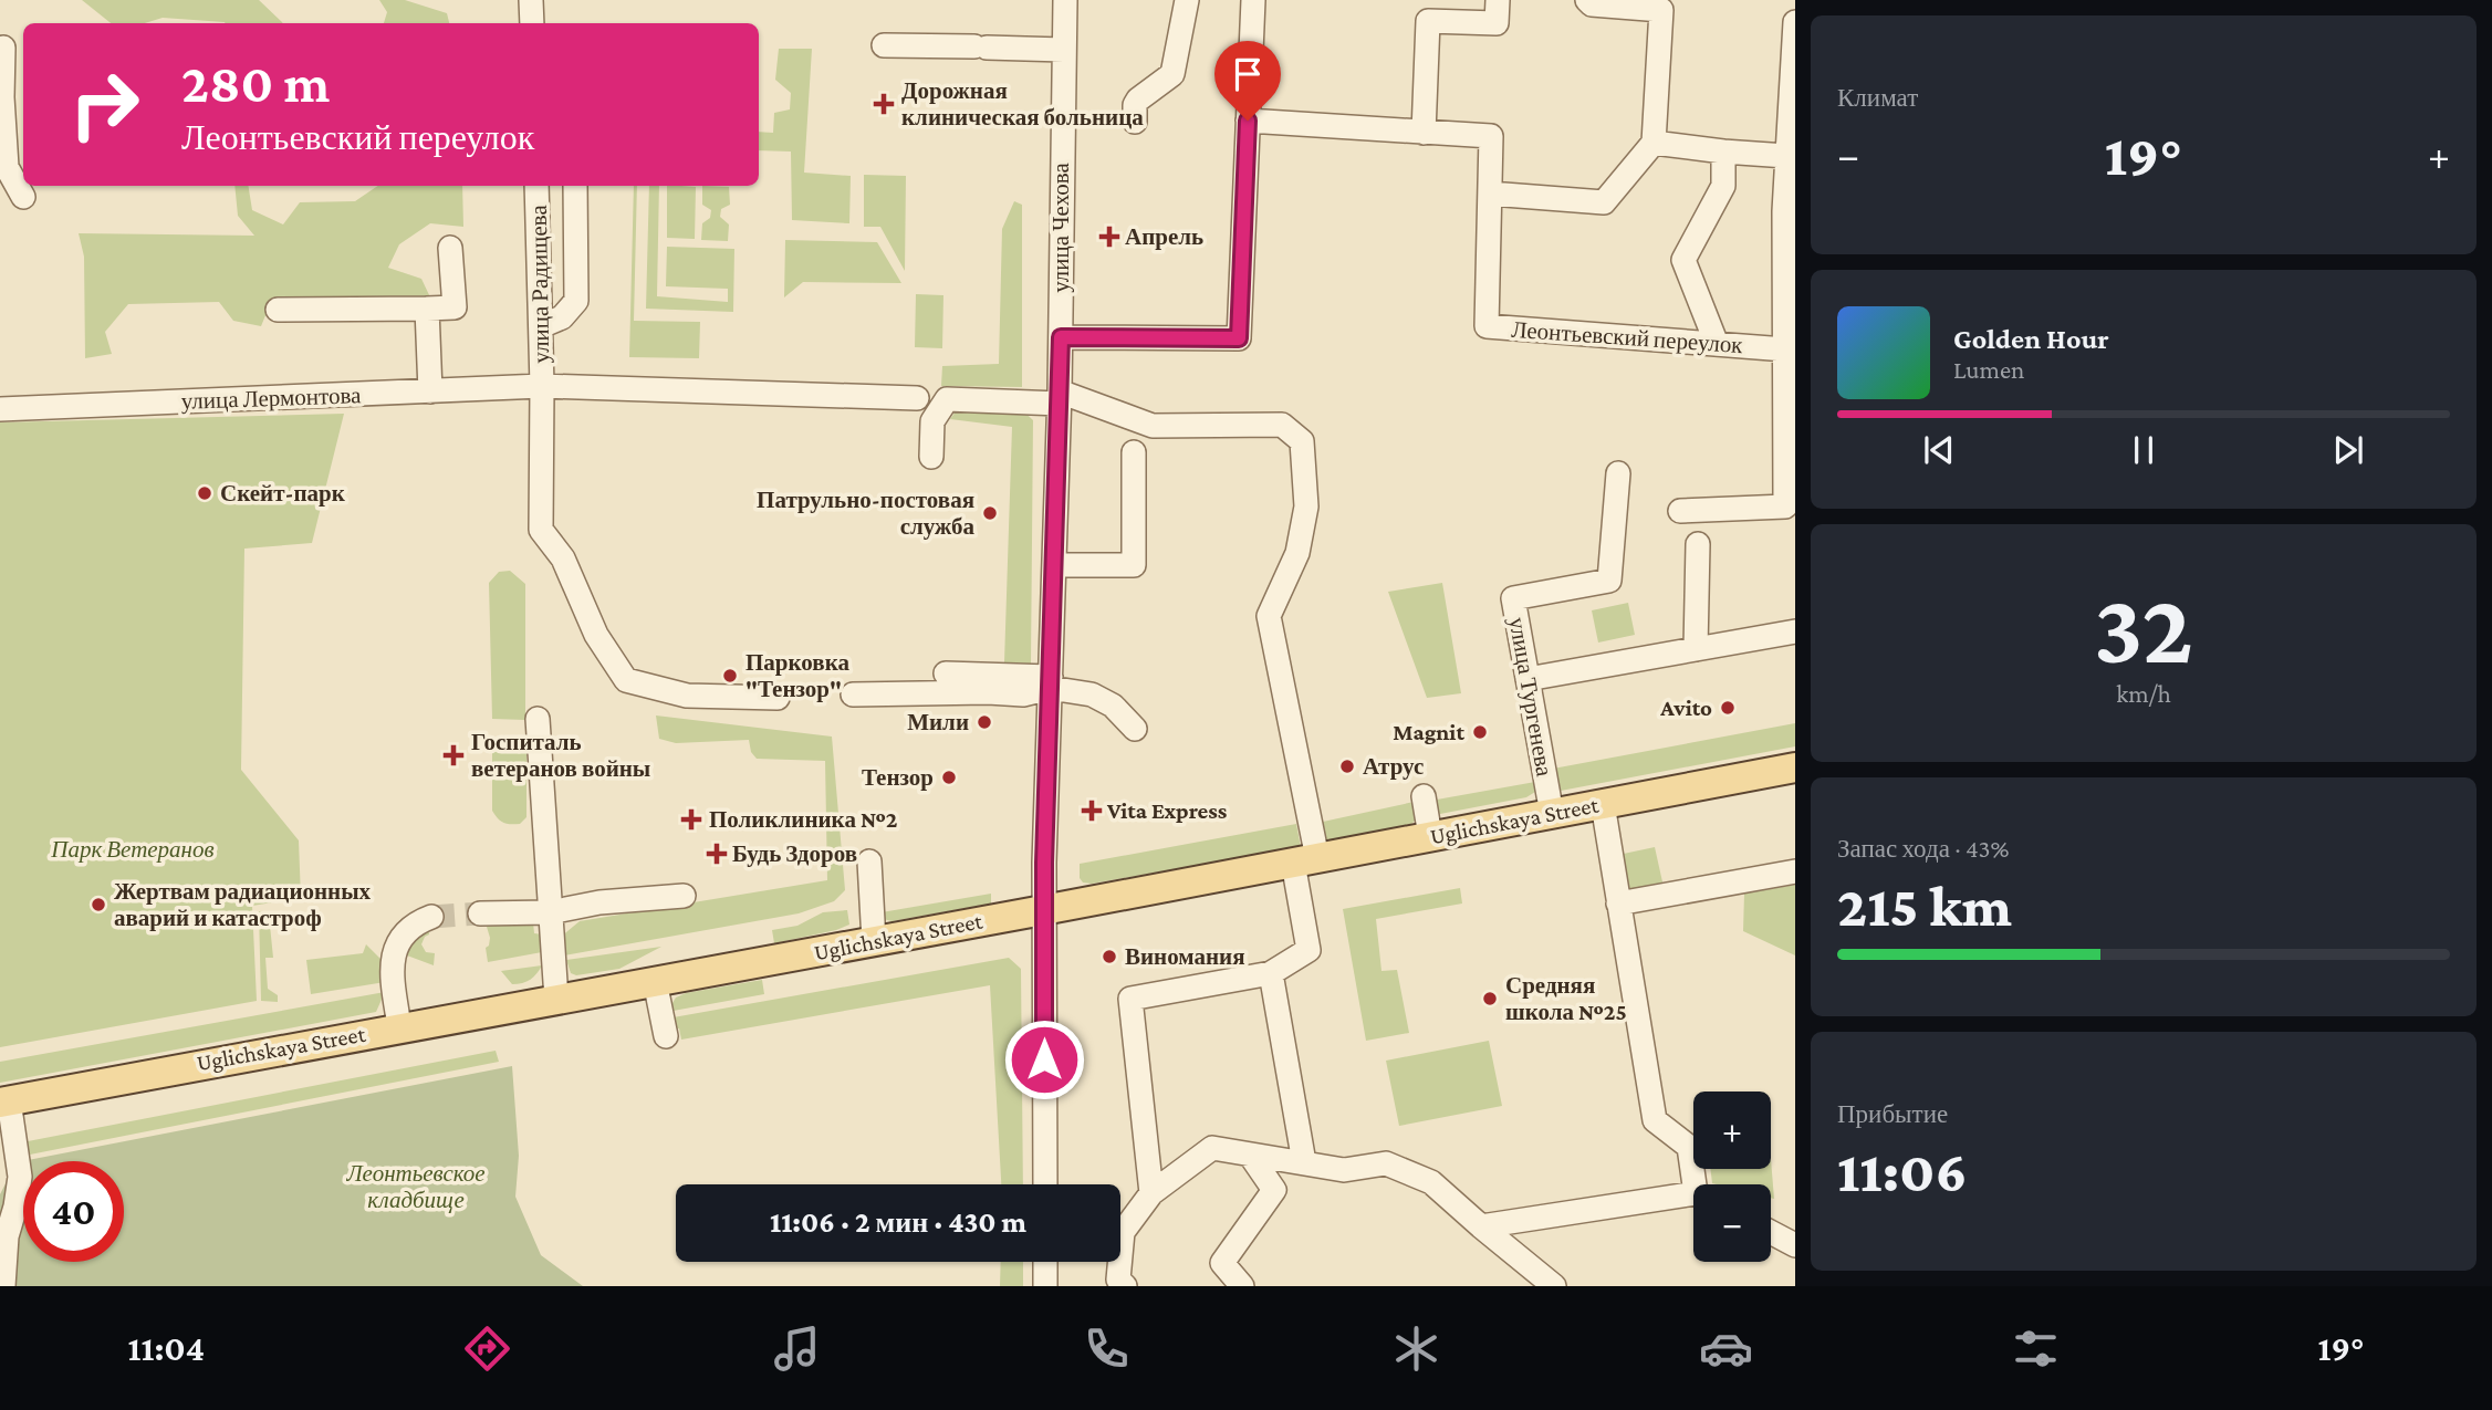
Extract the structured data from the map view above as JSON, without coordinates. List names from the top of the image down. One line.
{"streets":{"main road":["Uglichskaya Street"],"street":["улица Чехова","улица Радищева","Леонтьевский переулок","улица Лермонтова","улица Тургенева"]},"crossings":[["улица Чехова","Uglichskaya Street"],["улица Радищева","улица Лермонтова"],["улица Тургенева","Uglichskaya Street"]],"parks":["Парк Ветеранов","Леонтьевское кладбище"],"places":{"health":["Дорожная клиническая больница","Апрель","Госпиталь ветеранов войны","Vita Express","Поликлиника №2","Будь Здоров"],"other":["Скейт-парк","Патрульно-постовая служба","Парковка \"Тензор\"","Avito","Мили","Magnit","Атрус","Тензор","Жертвам радиационных аварий и катастроф","Виномания","Средняя школа №25"]},"page":{"tile":["Климат",["32","km/h"],["Запас хода · 43%","215 km"],["Прибытие","11:06"]],"turn":["280 m","Леонтьевский переулок"],"heat":["−","19°","+"],"song":["Golden Hour","Lumen"],"map_buttons":["+","−"],"limit":"40","trip":"11:06 · 2 мин · 430 m","tabs":["11:04","19°"]}}
